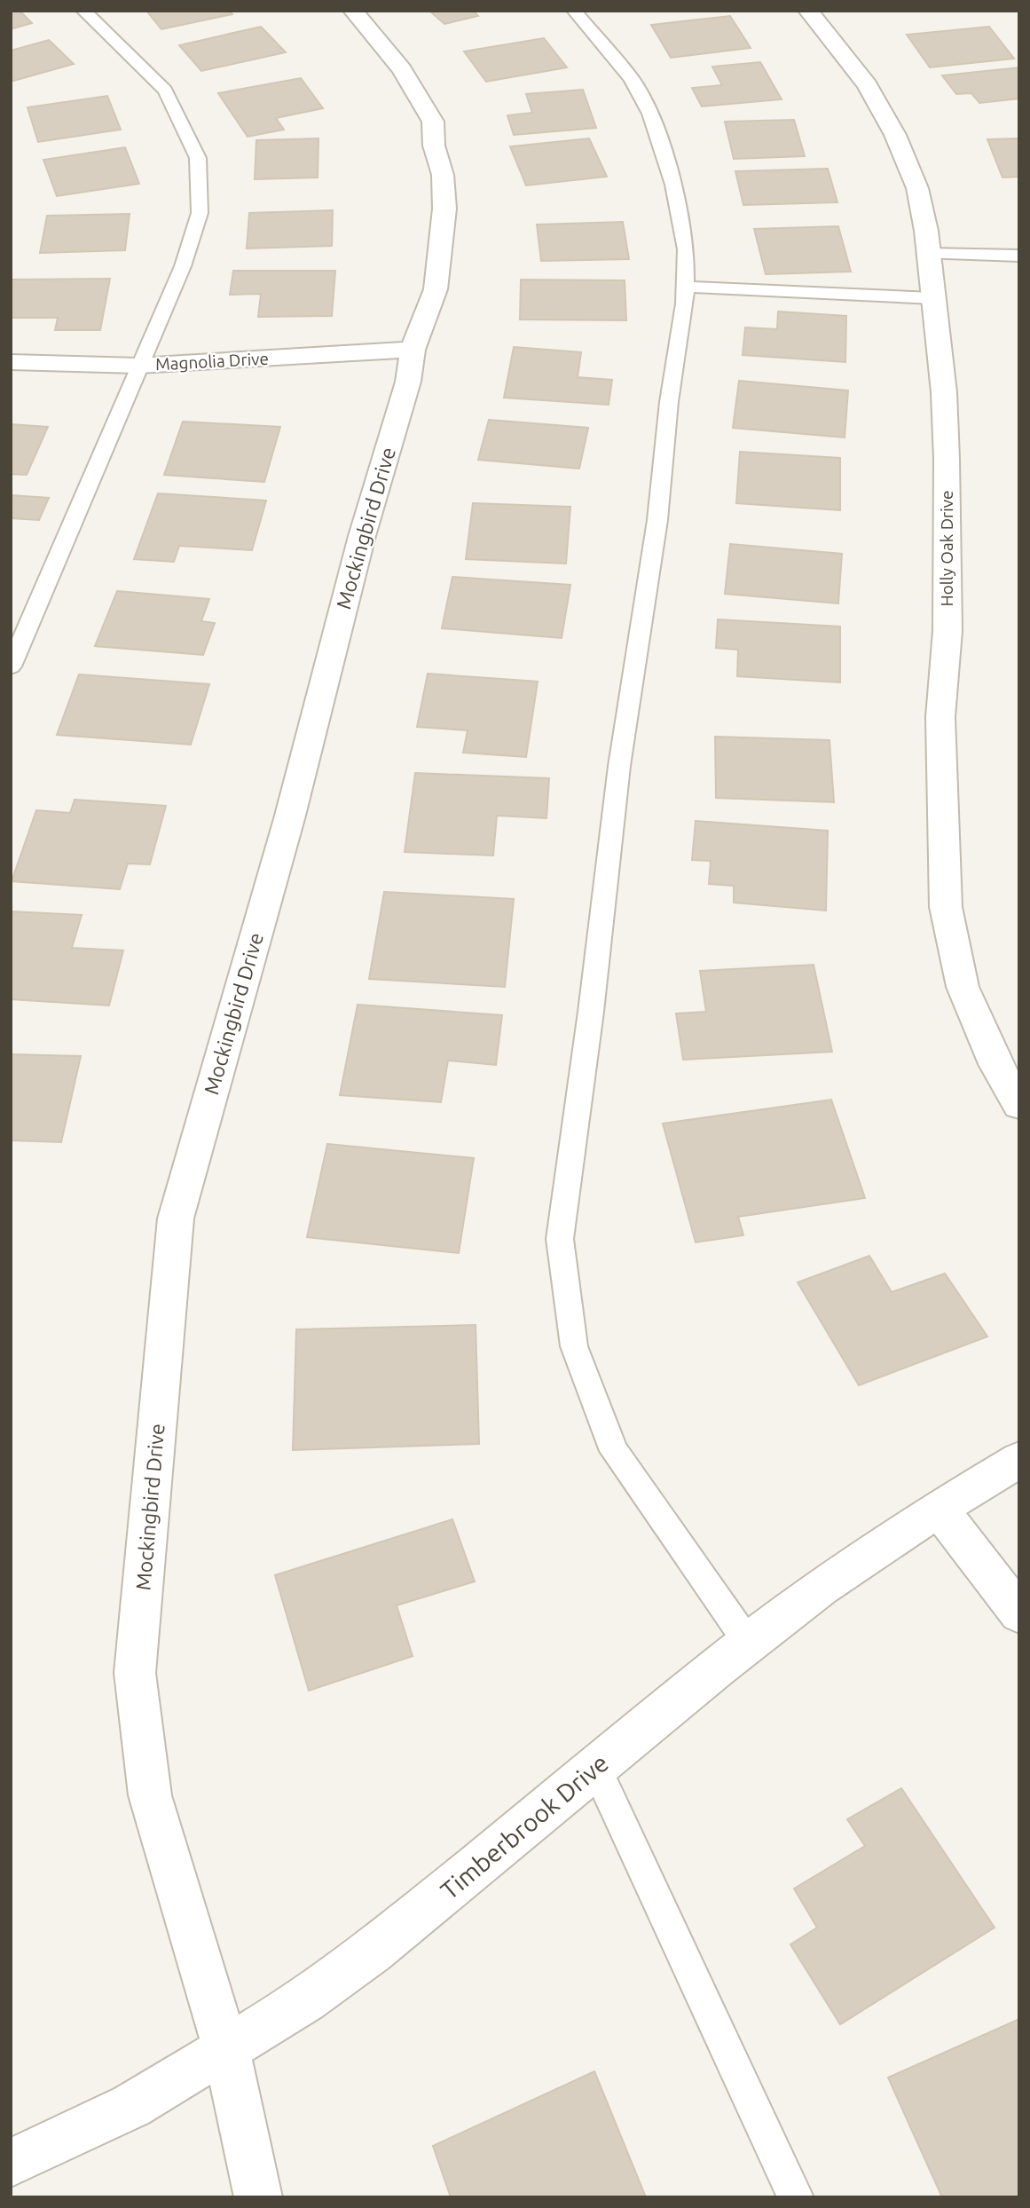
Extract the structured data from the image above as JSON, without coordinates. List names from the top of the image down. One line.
{"streets":{"street":["Magnolia Drive","Mockingbird Drive","Holly Oak Drive","Timberbrook Drive"]},"crossings":[["Magnolia Drive","Mockingbird Drive"],["Mockingbird Drive","Timberbrook Drive"]]}
